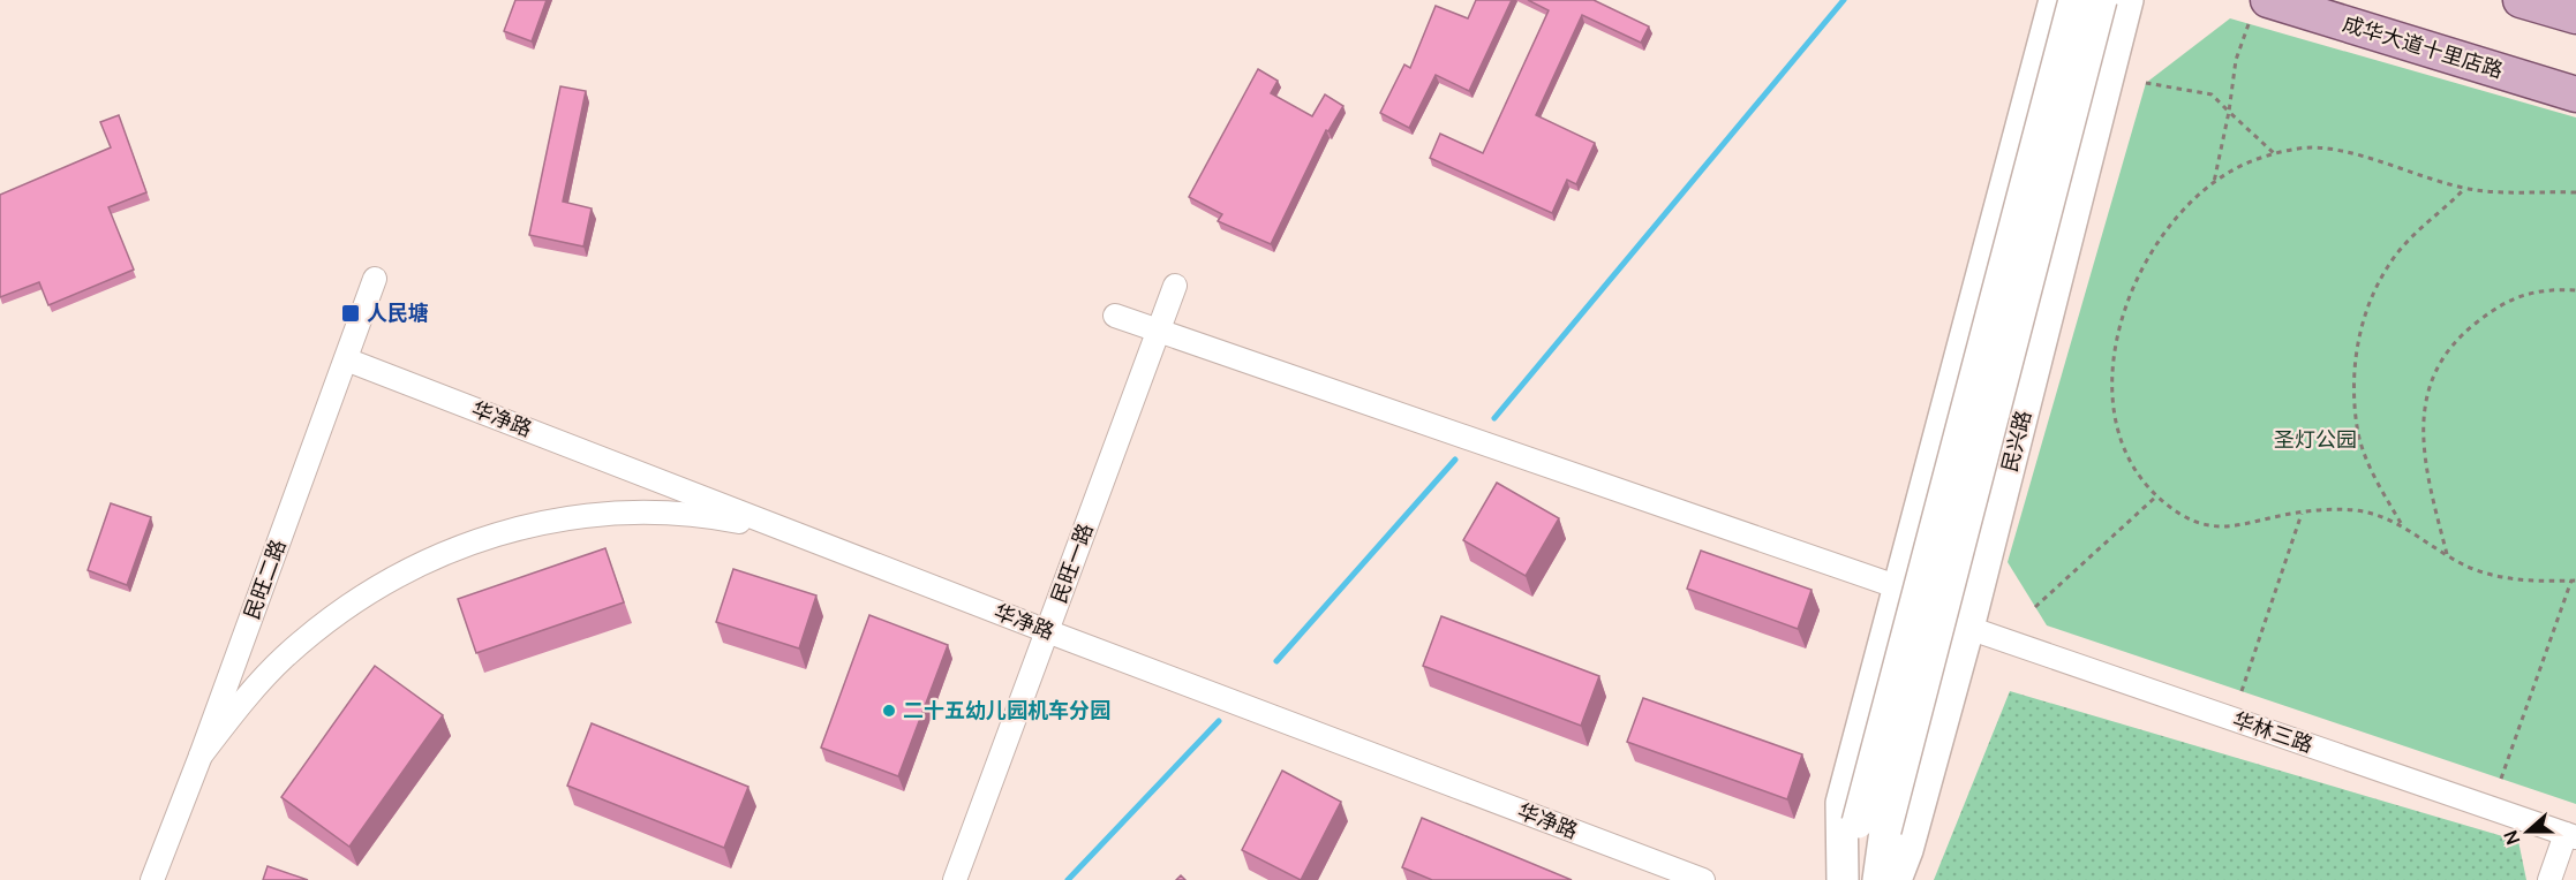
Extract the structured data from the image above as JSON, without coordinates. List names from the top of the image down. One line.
{"streets":{"main road":["成华大道十里店路","民兴路"],"street":["华净路","民旺一路","民旺二路","华林三路"]},"crossings":[["华净路","民旺一路"],["华净路","民旺二路"],["民兴路","华林三路"]],"parks":["圣灯公园"],"places":{"transit":["人民塘"],"other":["二十五幼儿园机车分园"]},"north":"left"}
